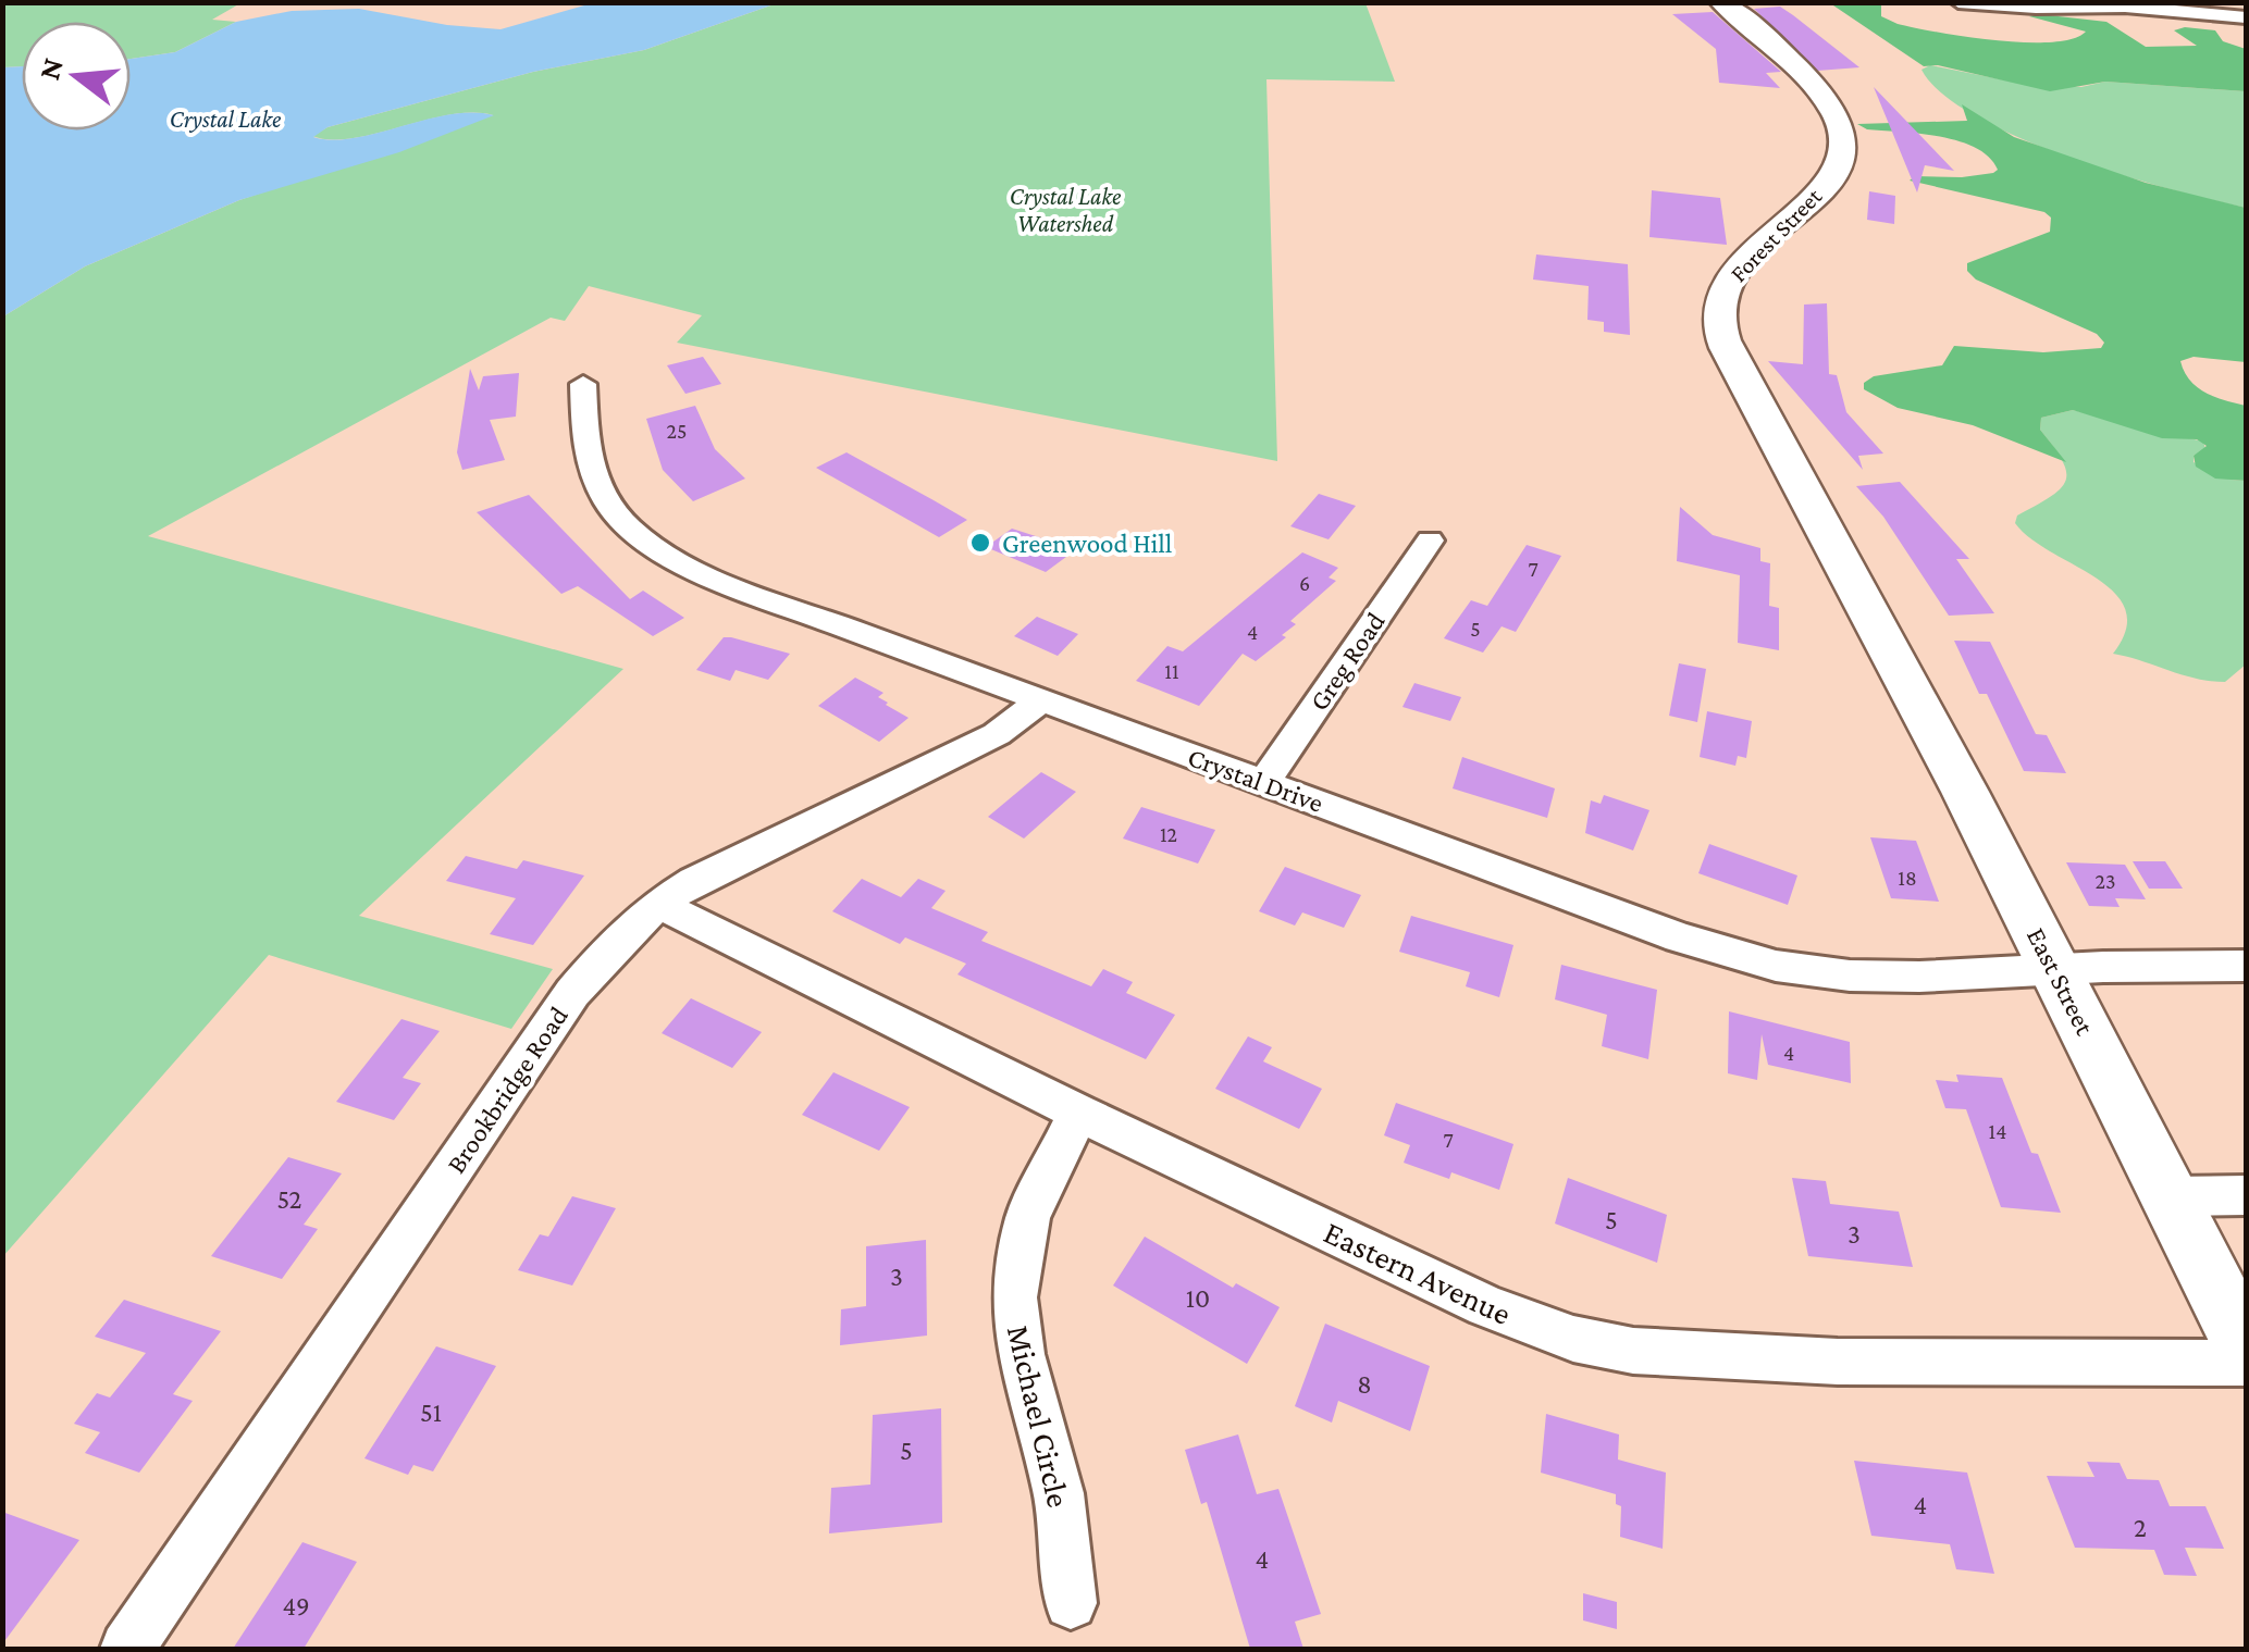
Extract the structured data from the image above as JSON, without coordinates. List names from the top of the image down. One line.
{"streets":{"main road":["Forest Street","East Street"],"street":["Greg Road","Crystal Drive","Brookbridge Road","Eastern Avenue","Michael Circle"]},"crossings":[["Forest Street","East Street"],["Greg Road","Crystal Drive"],["Crystal Drive","East Street"],["Crystal Drive","Brookbridge Road"],["Brookbridge Road","Eastern Avenue"],["Eastern Avenue","Michael Circle"]],"water":["Crystal Lake"],"parks":["Crystal Lake Watershed"],"places":["Greenwood Hill"],"house_numbers":["25","7","6","5","4","11","12","18","23","4","14","7","52","5","3","3","10","8","51","5","4","2","4","49"],"north":"left"}
